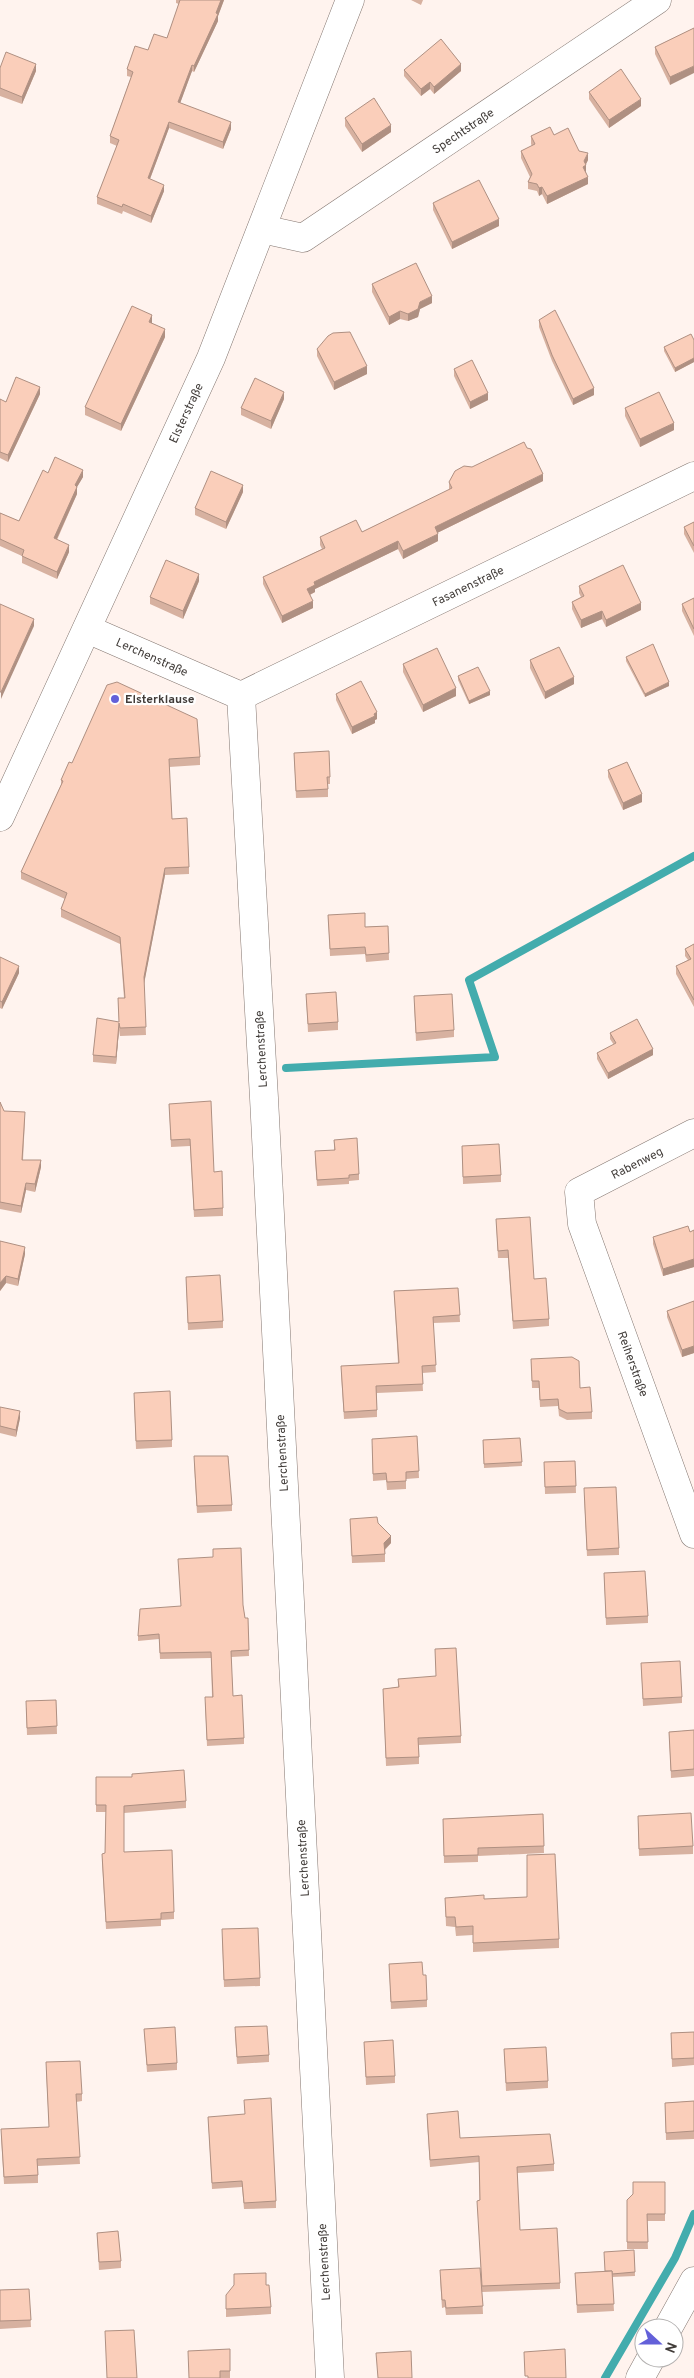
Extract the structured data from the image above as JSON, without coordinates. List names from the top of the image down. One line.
{"streets":{"street":["Spechtstraße","Elsterstraße","Fasanenstraße","Lerchenstraße","Rabenweg","Reiherstraße"]},"crossings":[["Spechtstraße","Elsterstraße"],["Elsterstraße","Lerchenstraße"],["Fasanenstraße","Lerchenstraße"],["Rabenweg","Reiherstraße"]],"places":["Elsterklause"],"north":"right"}
